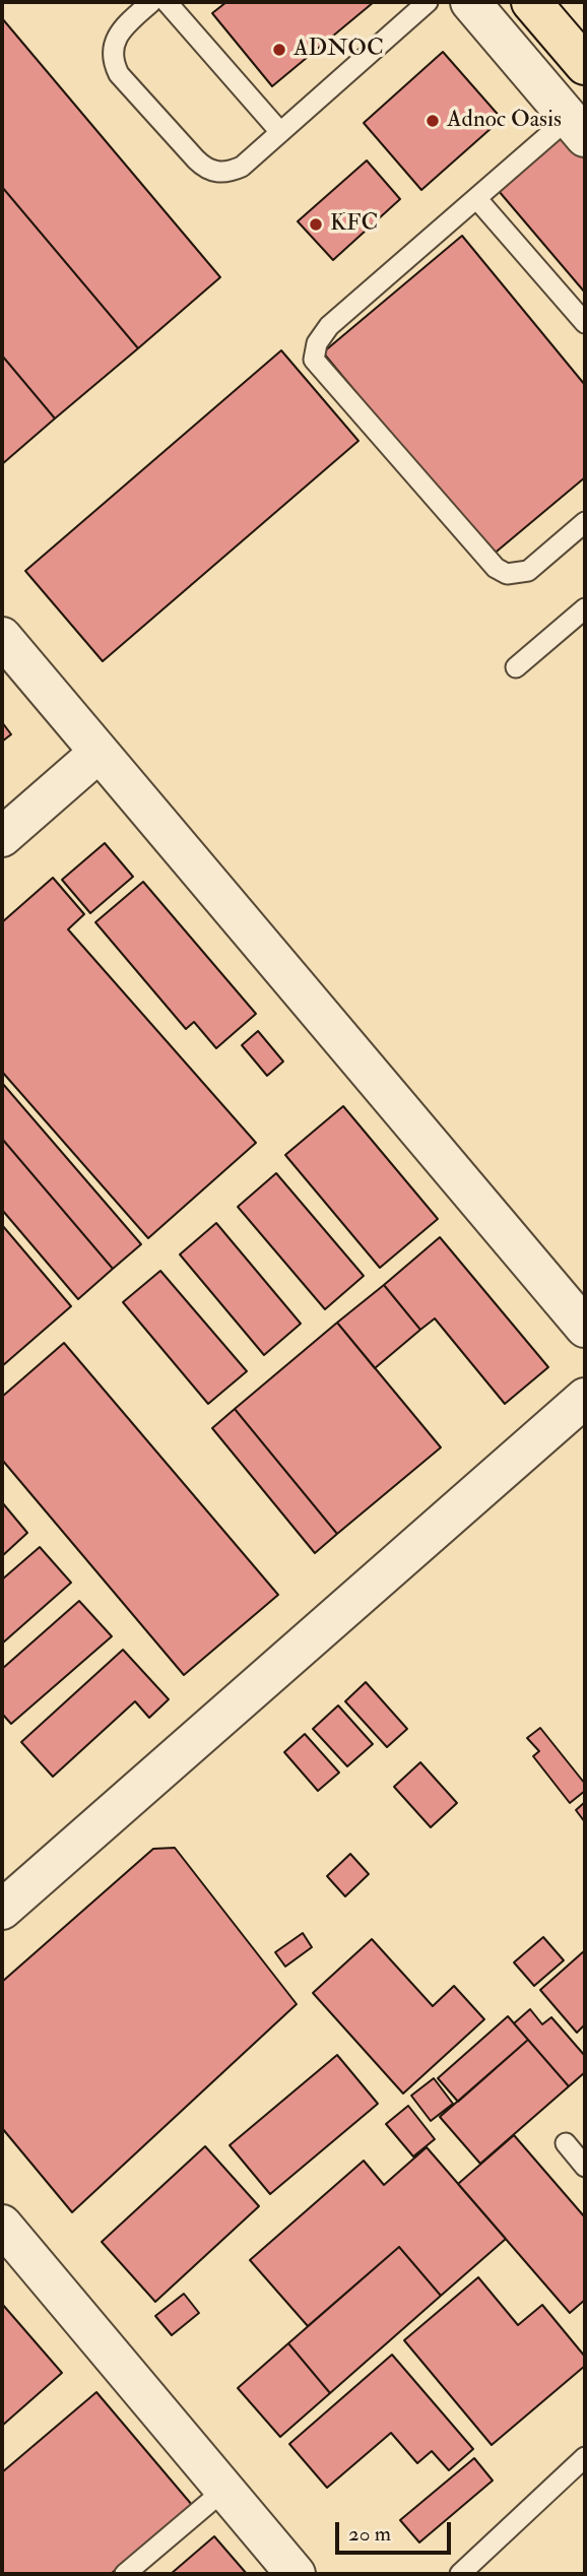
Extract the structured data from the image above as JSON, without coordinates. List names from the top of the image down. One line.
{"places":["ADNOC","Adnoc Oasis","KFC"],"scale_bar":"20 m"}
